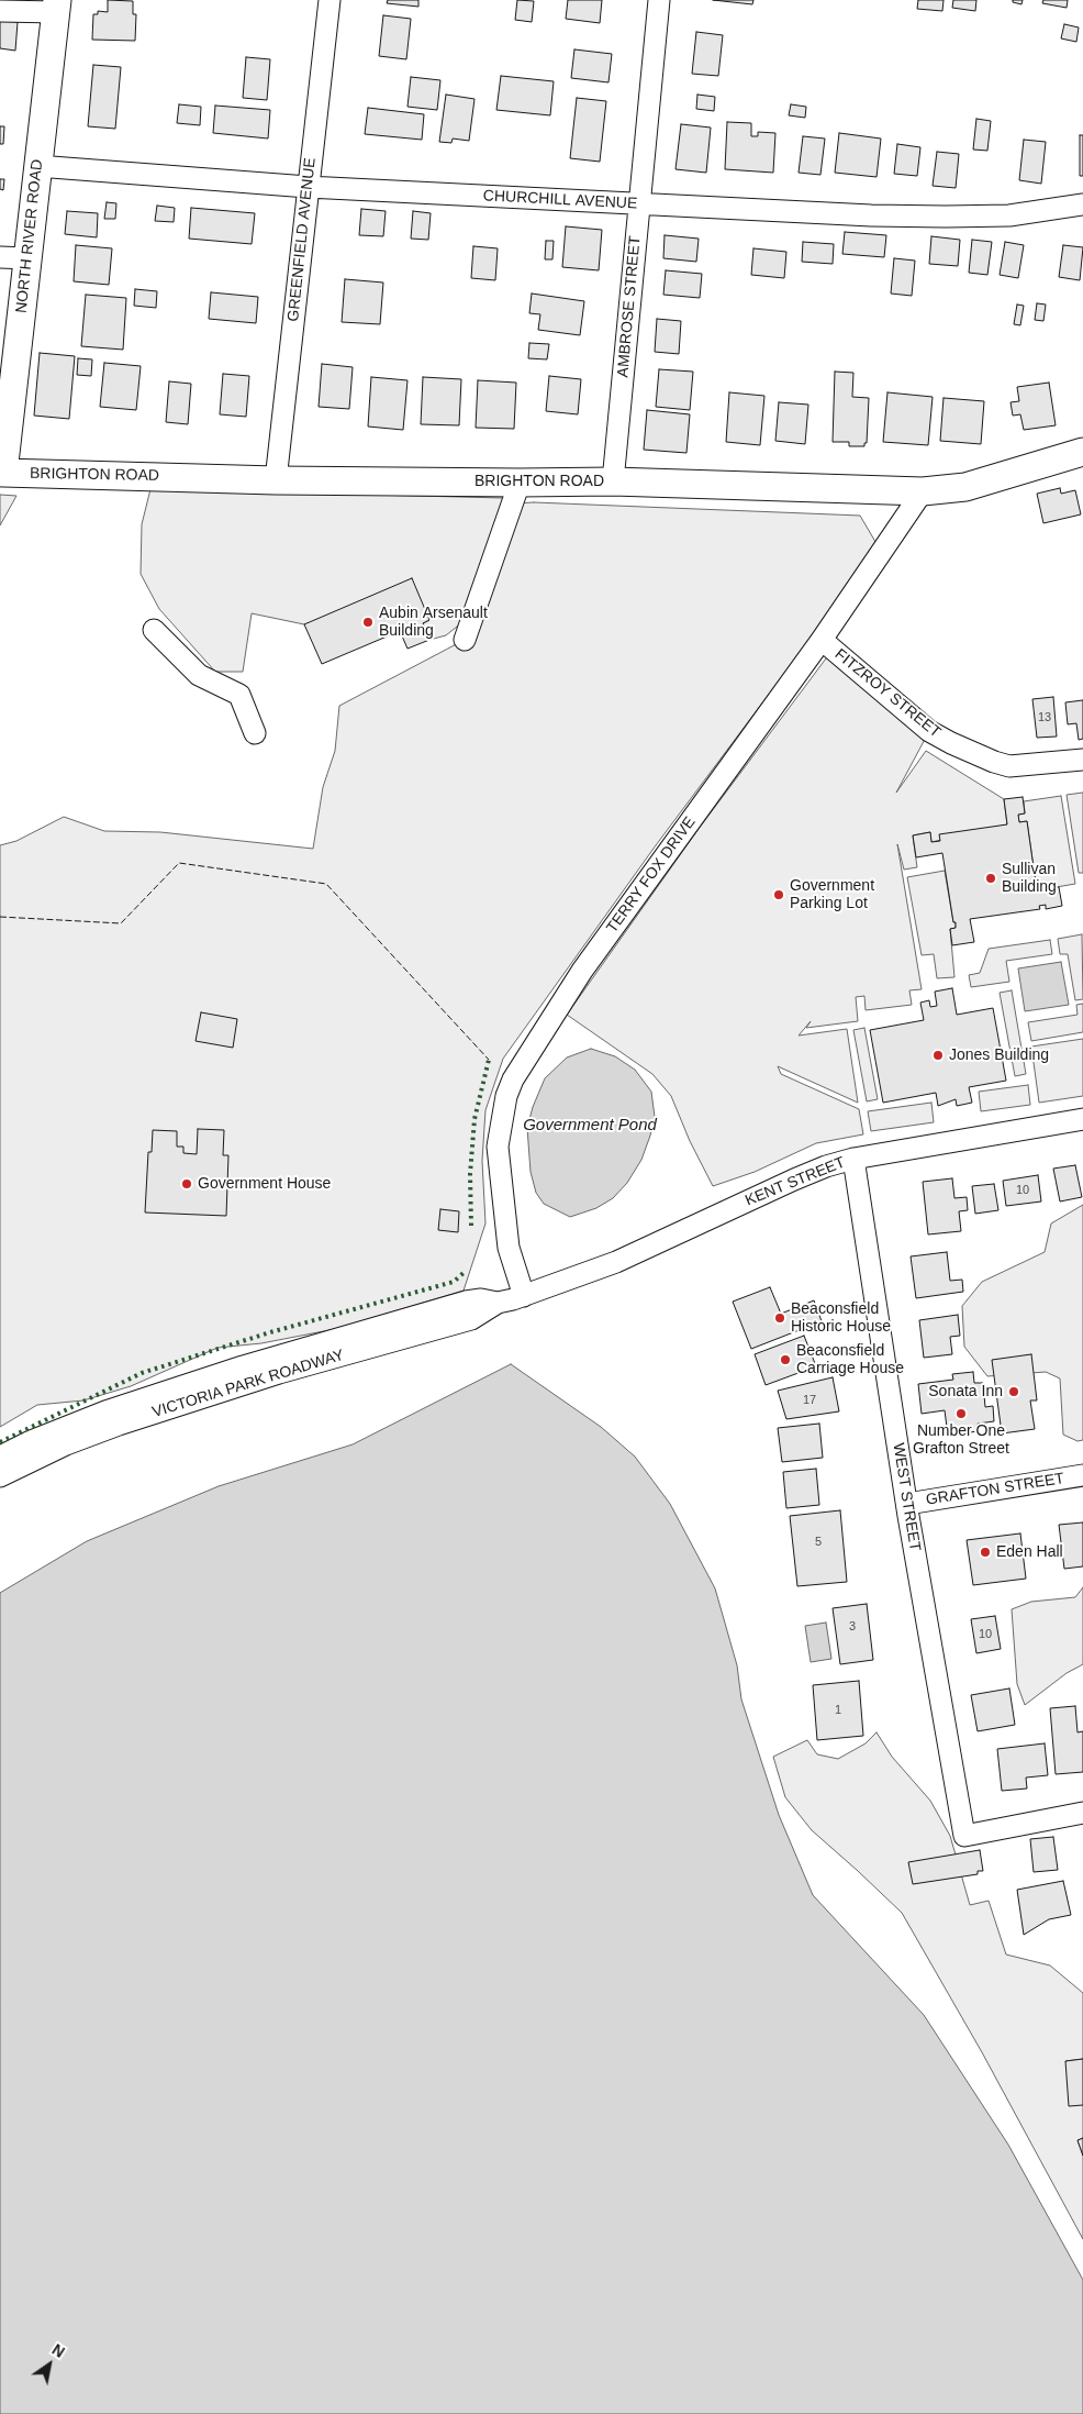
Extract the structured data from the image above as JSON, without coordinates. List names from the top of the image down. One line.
{"streets":{"main road":["NORTH RIVER ROAD","BRIGHTON ROAD"],"street":["CHURCHILL AVENUE","GREENFIELD AVENUE","AMBROSE STREET","FITZROY STREET","TERRY FOX DRIVE","KENT STREET","VICTORIA PARK ROADWAY","GRAFTON STREET","WEST STREET"]},"crossings":[["CHURCHILL AVENUE","NORTH RIVER ROAD"],["CHURCHILL AVENUE","GREENFIELD AVENUE"],["CHURCHILL AVENUE","AMBROSE STREET"],["NORTH RIVER ROAD","BRIGHTON ROAD"],["GREENFIELD AVENUE","BRIGHTON ROAD"],["AMBROSE STREET","BRIGHTON ROAD"],["BRIGHTON ROAD","TERRY FOX DRIVE"],["FITZROY STREET","TERRY FOX DRIVE"],["TERRY FOX DRIVE","KENT STREET"],["TERRY FOX DRIVE","VICTORIA PARK ROADWAY"],["KENT STREET","VICTORIA PARK ROADWAY"],["KENT STREET","WEST STREET"],["GRAFTON STREET","WEST STREET"]],"water":["Government Pond"],"places":["Aubin Arsenault Building","Sullivan Building","Government Parking Lot","Jones Building","Government House","Beaconsfield Historic House","Beaconsfield Carriage House","Sonata Inn","Number One Grafton Street","Eden Hall"],"house_numbers":["13","10","17","5","3","10","1"],"north":"top right"}
